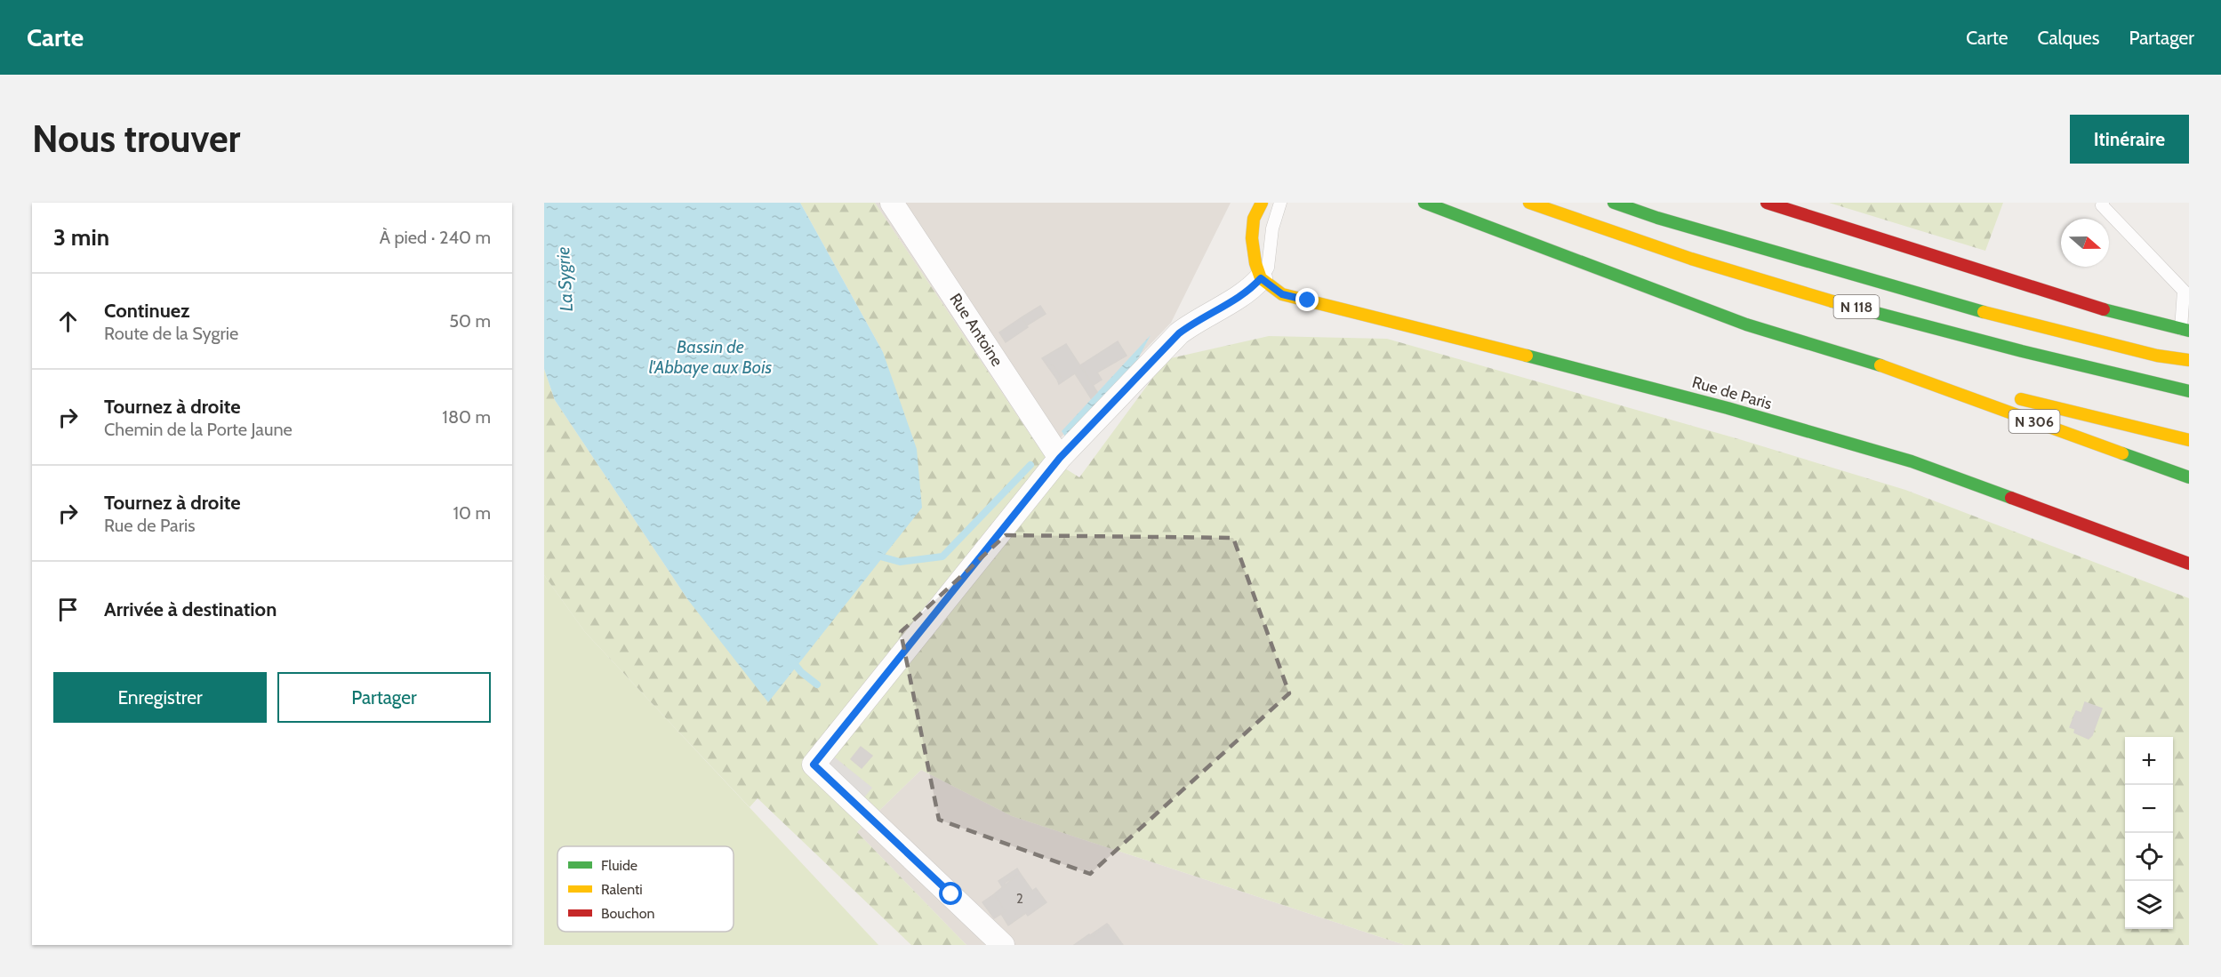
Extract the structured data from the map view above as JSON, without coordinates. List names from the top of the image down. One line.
{"streets":{"main road":["N 118","Rue de Paris","N 306"],"street":["Rue Antoine"]},"water":["La Sygrie","Bassin de l'Abbaye aux Bois"],"house_numbers":["2"],"legend":["Fluide","Ralenti","Bouchon"],"north":"right","page":{"header":"Carte","nav":["Carte","Calques","Partager"],"buttons":["Itinéraire",["Enregistrer","Partager"]],"title":"Nous trouver","heading":["3 min","À pied · 240 m"],"list":[["Continuez","Route de la Sygrie","50 m"],["Tournez à droite","Chemin de la Porte Jaune","180 m"],["Tournez à droite","Rue de Paris","10 m"],"Arrivée à destination"],"map_buttons":["+","−"]}}
